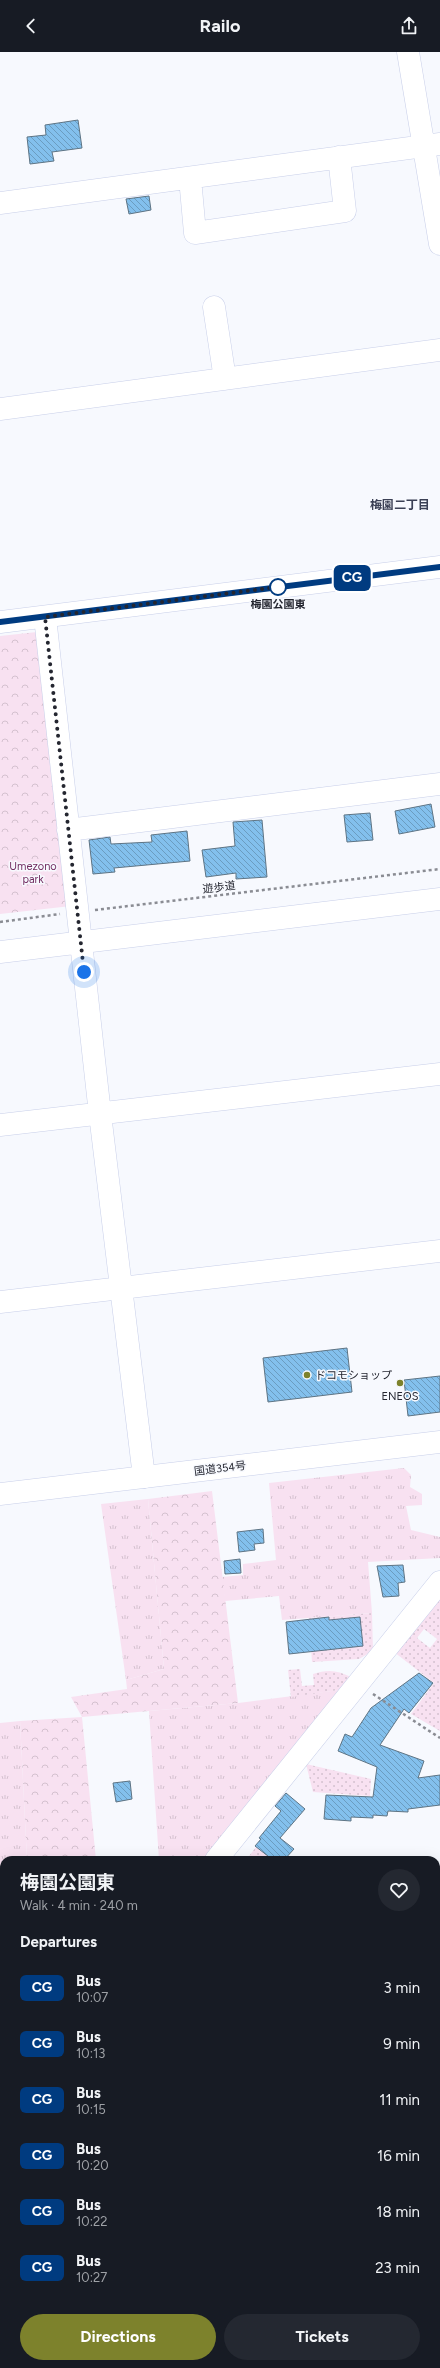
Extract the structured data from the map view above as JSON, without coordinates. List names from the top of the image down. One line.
{"streets":{"main road":["国道354号"],"path":["遊歩道"]},"districts":["梅園二丁目"],"parks":["Umezono park"],"places":["梅園公園東","ドコモショップ","ENEOS"],"lines":["bus line CG"],"page":{"header":"Railo","on_map":"CG","heading":[["梅園公園東","Walk · 4 min · 240 m"],"Departures"],"list":[{"mark":"CG","name":"Bus","note":"10:07","value":"3 min"},{"mark":"CG","name":"Bus","note":"10:13","value":"9 min"},{"mark":"CG","name":"Bus","note":"10:15","value":"11 min"},{"mark":"CG","name":"Bus","note":"10:20","value":"16 min"},{"mark":"CG","name":"Bus","note":"10:22","value":"18 min"},{"mark":"CG","name":"Bus","note":"10:27","value":"23 min"}],"buttons":["Directions","Tickets"]}}
